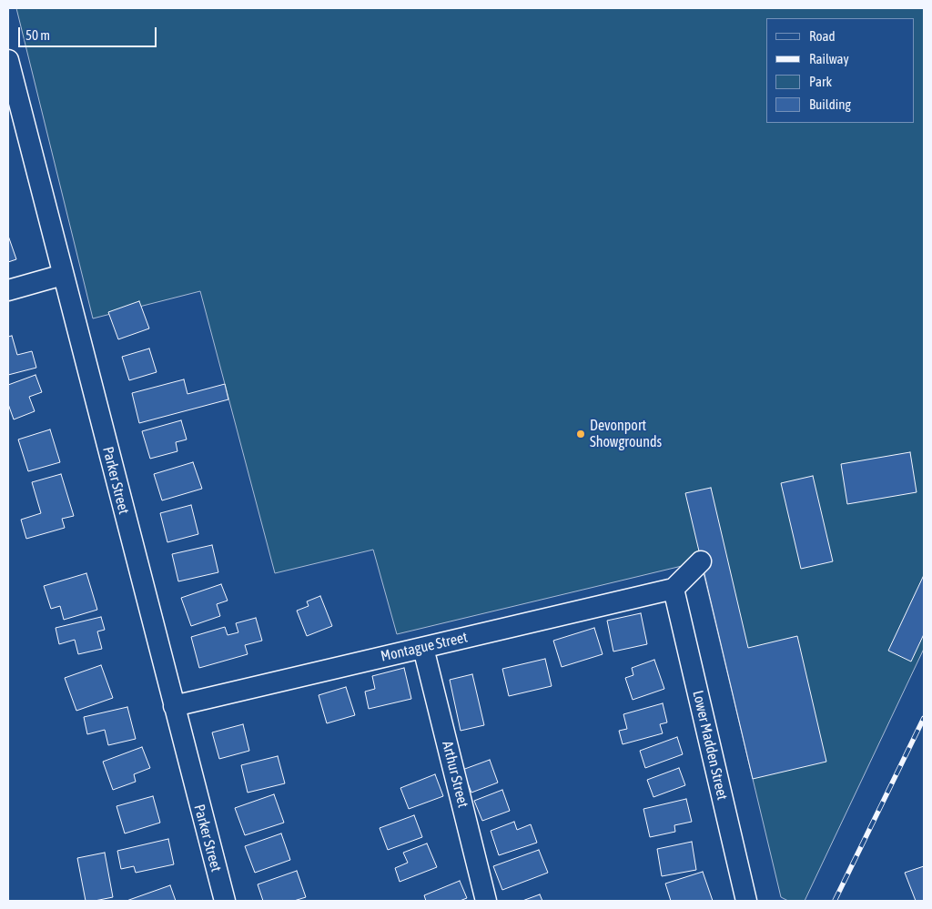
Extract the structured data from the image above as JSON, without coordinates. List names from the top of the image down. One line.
{"streets":{"street":["Parker Street","Montague Street","Lower Madden Street","Arthur Street"]},"crossings":[["Parker Street","Montague Street"],["Montague Street","Lower Madden Street"],["Montague Street","Arthur Street"]],"places":["Devonport Showgrounds"],"legend":["Road","Railway","Park","Building"],"scale_bar":"50 m"}
